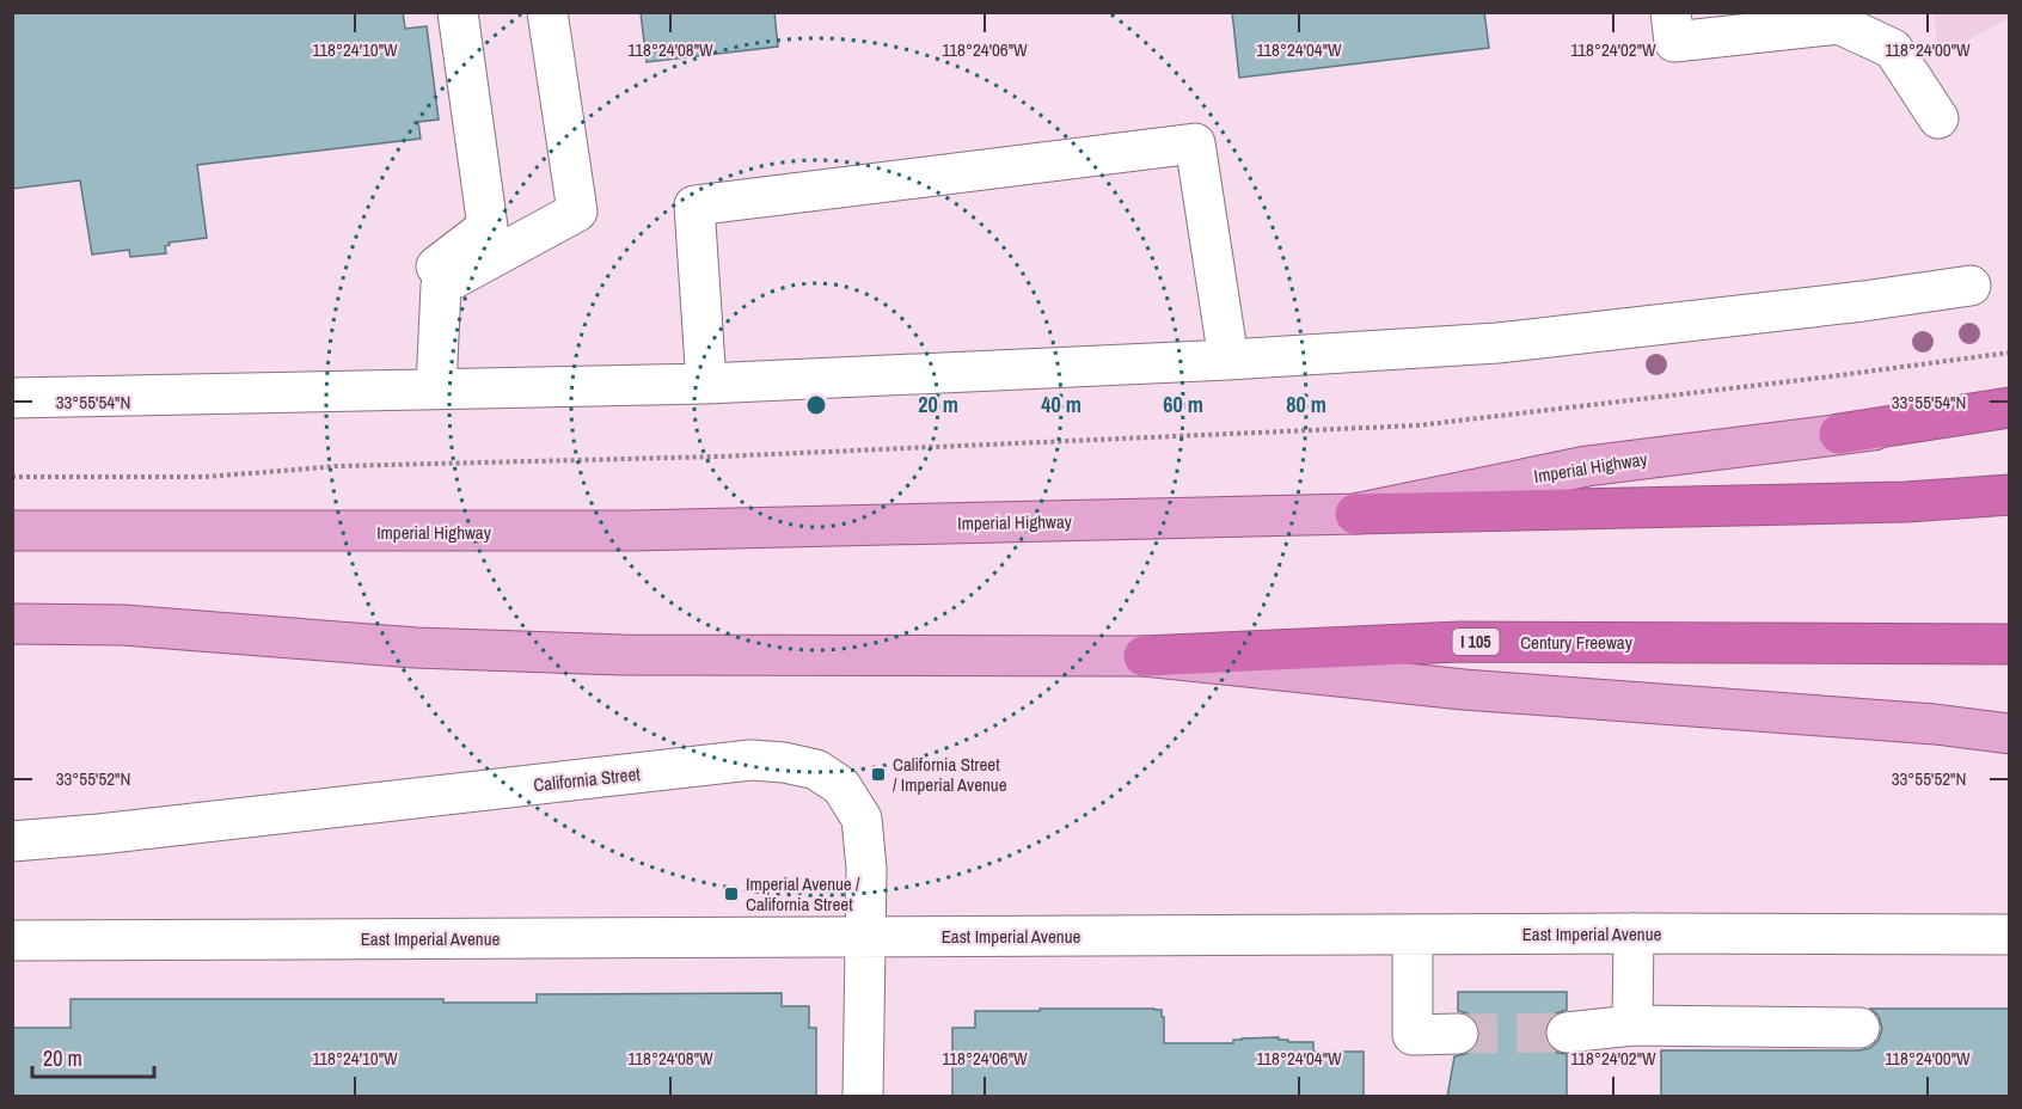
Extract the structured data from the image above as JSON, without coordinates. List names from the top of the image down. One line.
{"streets":{"highway":["I 105","Century Freeway"],"main road":["Imperial Highway"],"street":["California Street","East Imperial Avenue"]},"crossings":[["California Street","East Imperial Avenue"]],"places":{"transit":["California Street / Imperial Avenue","Imperial Avenue / California Street"]},"scale_bar":"20 m","coordinates":["118°24'10\"W","118°24'08\"W","118°24'06\"W","118°24'04\"W","118°24'02\"W","118°24'00\"W","33°55'54\"N","33°55'52\"N"],"rings":["20 m","40 m","60 m","80 m"]}
